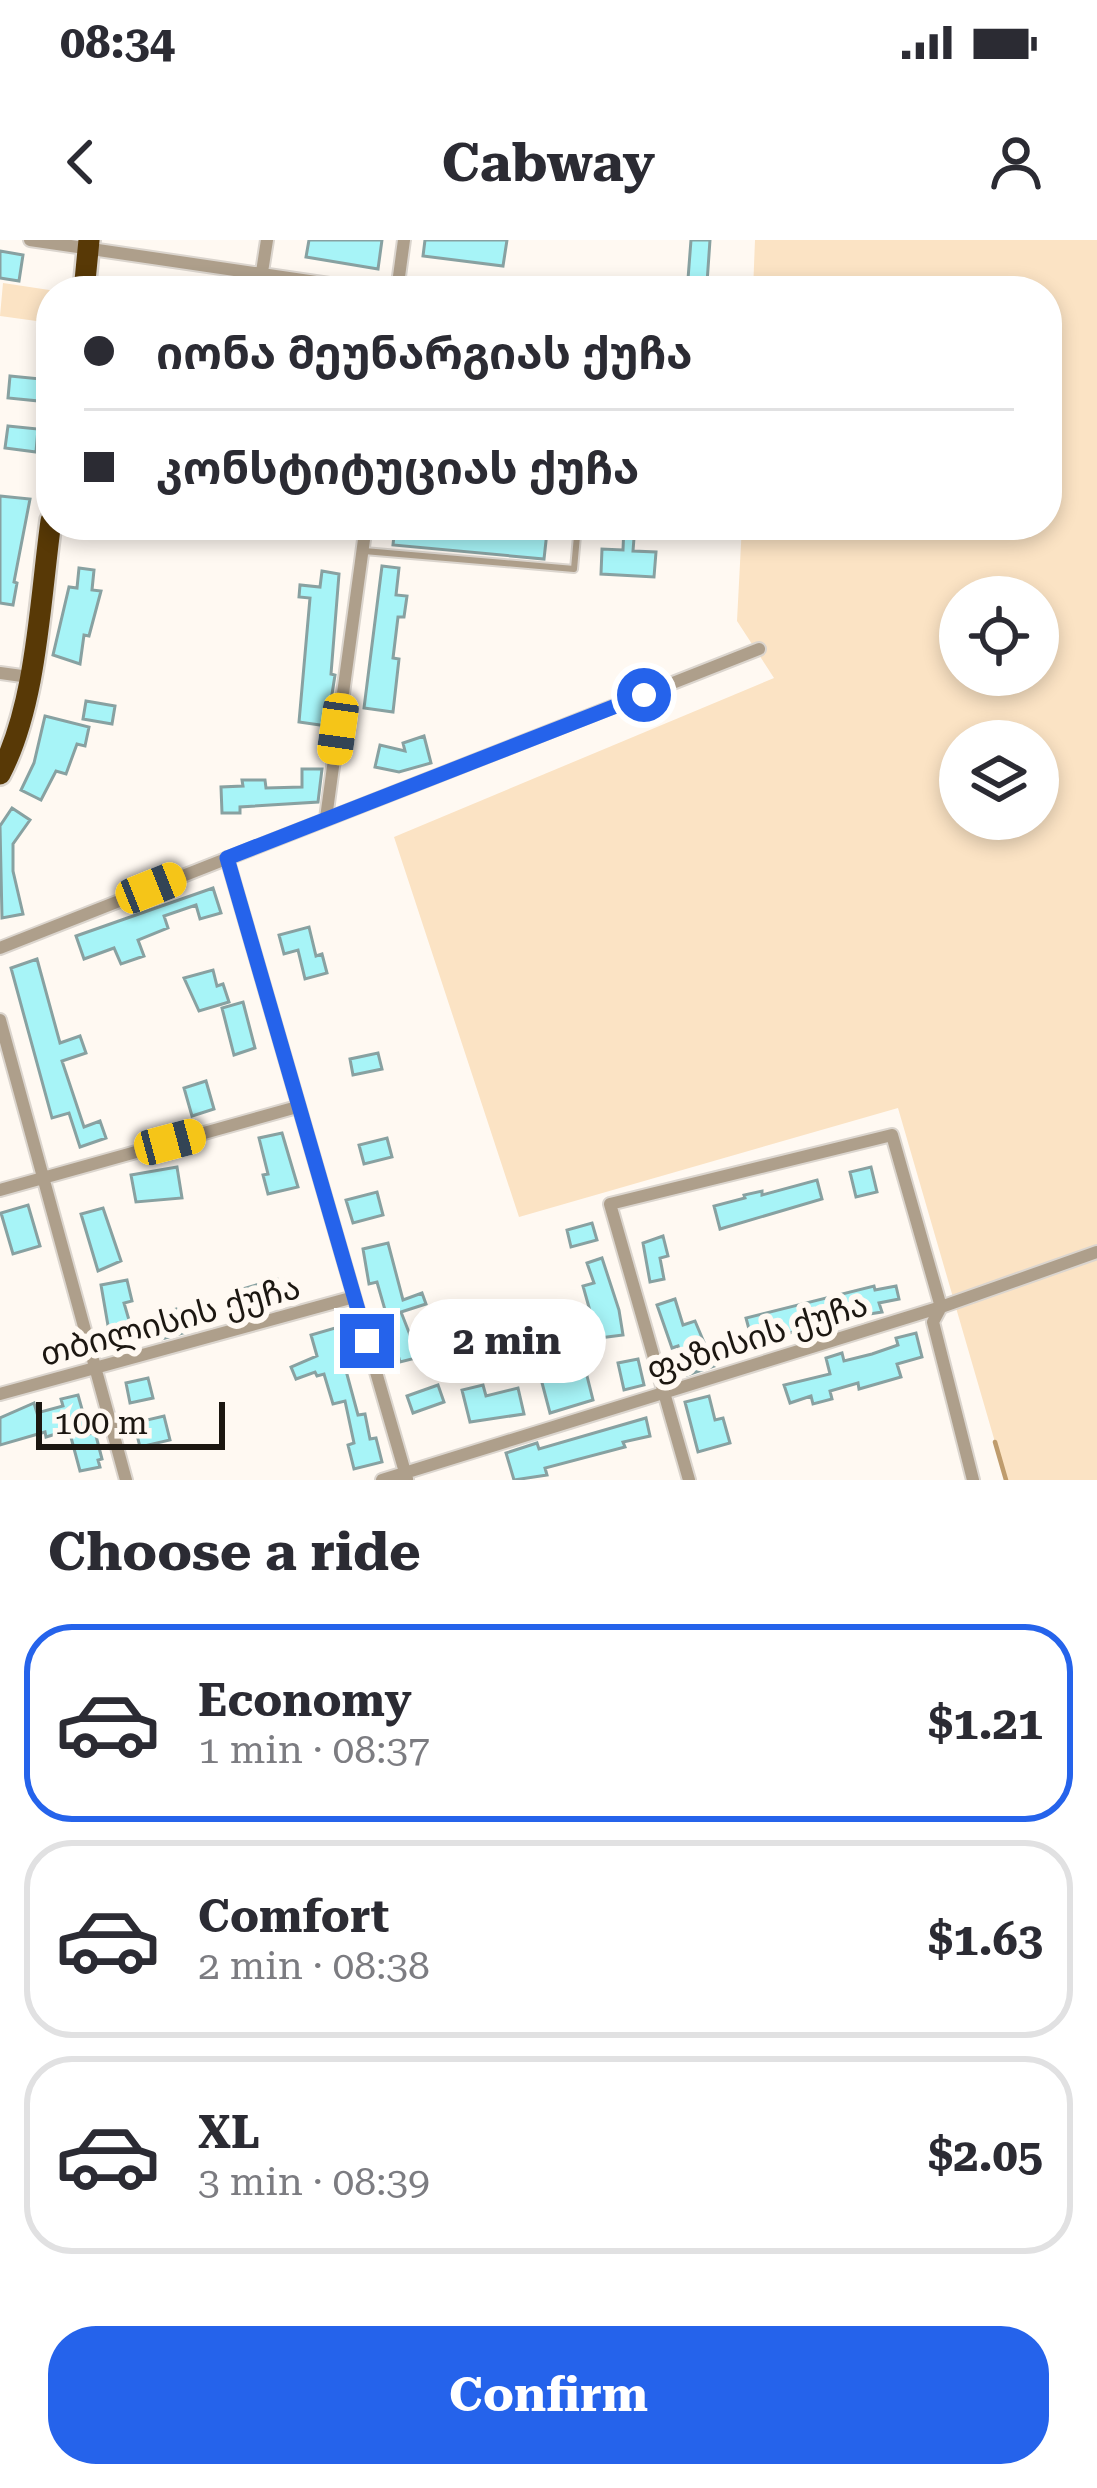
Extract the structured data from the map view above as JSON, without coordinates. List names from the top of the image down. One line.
{"streets":{"street":["თბილისის ქუჩა","ფაზისის ქუჩა"]},"scale_bar":"100 m","page":{"status":"08:34","header":"Cabway","banner":["იონა მეუნარგიას ქუჩა","კონსტიტუციას ქუჩა"],"bubble":"2 min","scale":"100 m","heading":"Choose a ride","list":[{"name":"Economy","note":"1 min · 08:37","value":"$1.21"},{"name":"Comfort","note":"2 min · 08:38","value":"$1.63"},{"name":"XL","note":"3 min · 08:39","value":"$2.05"}],"buttons":"Confirm"}}
